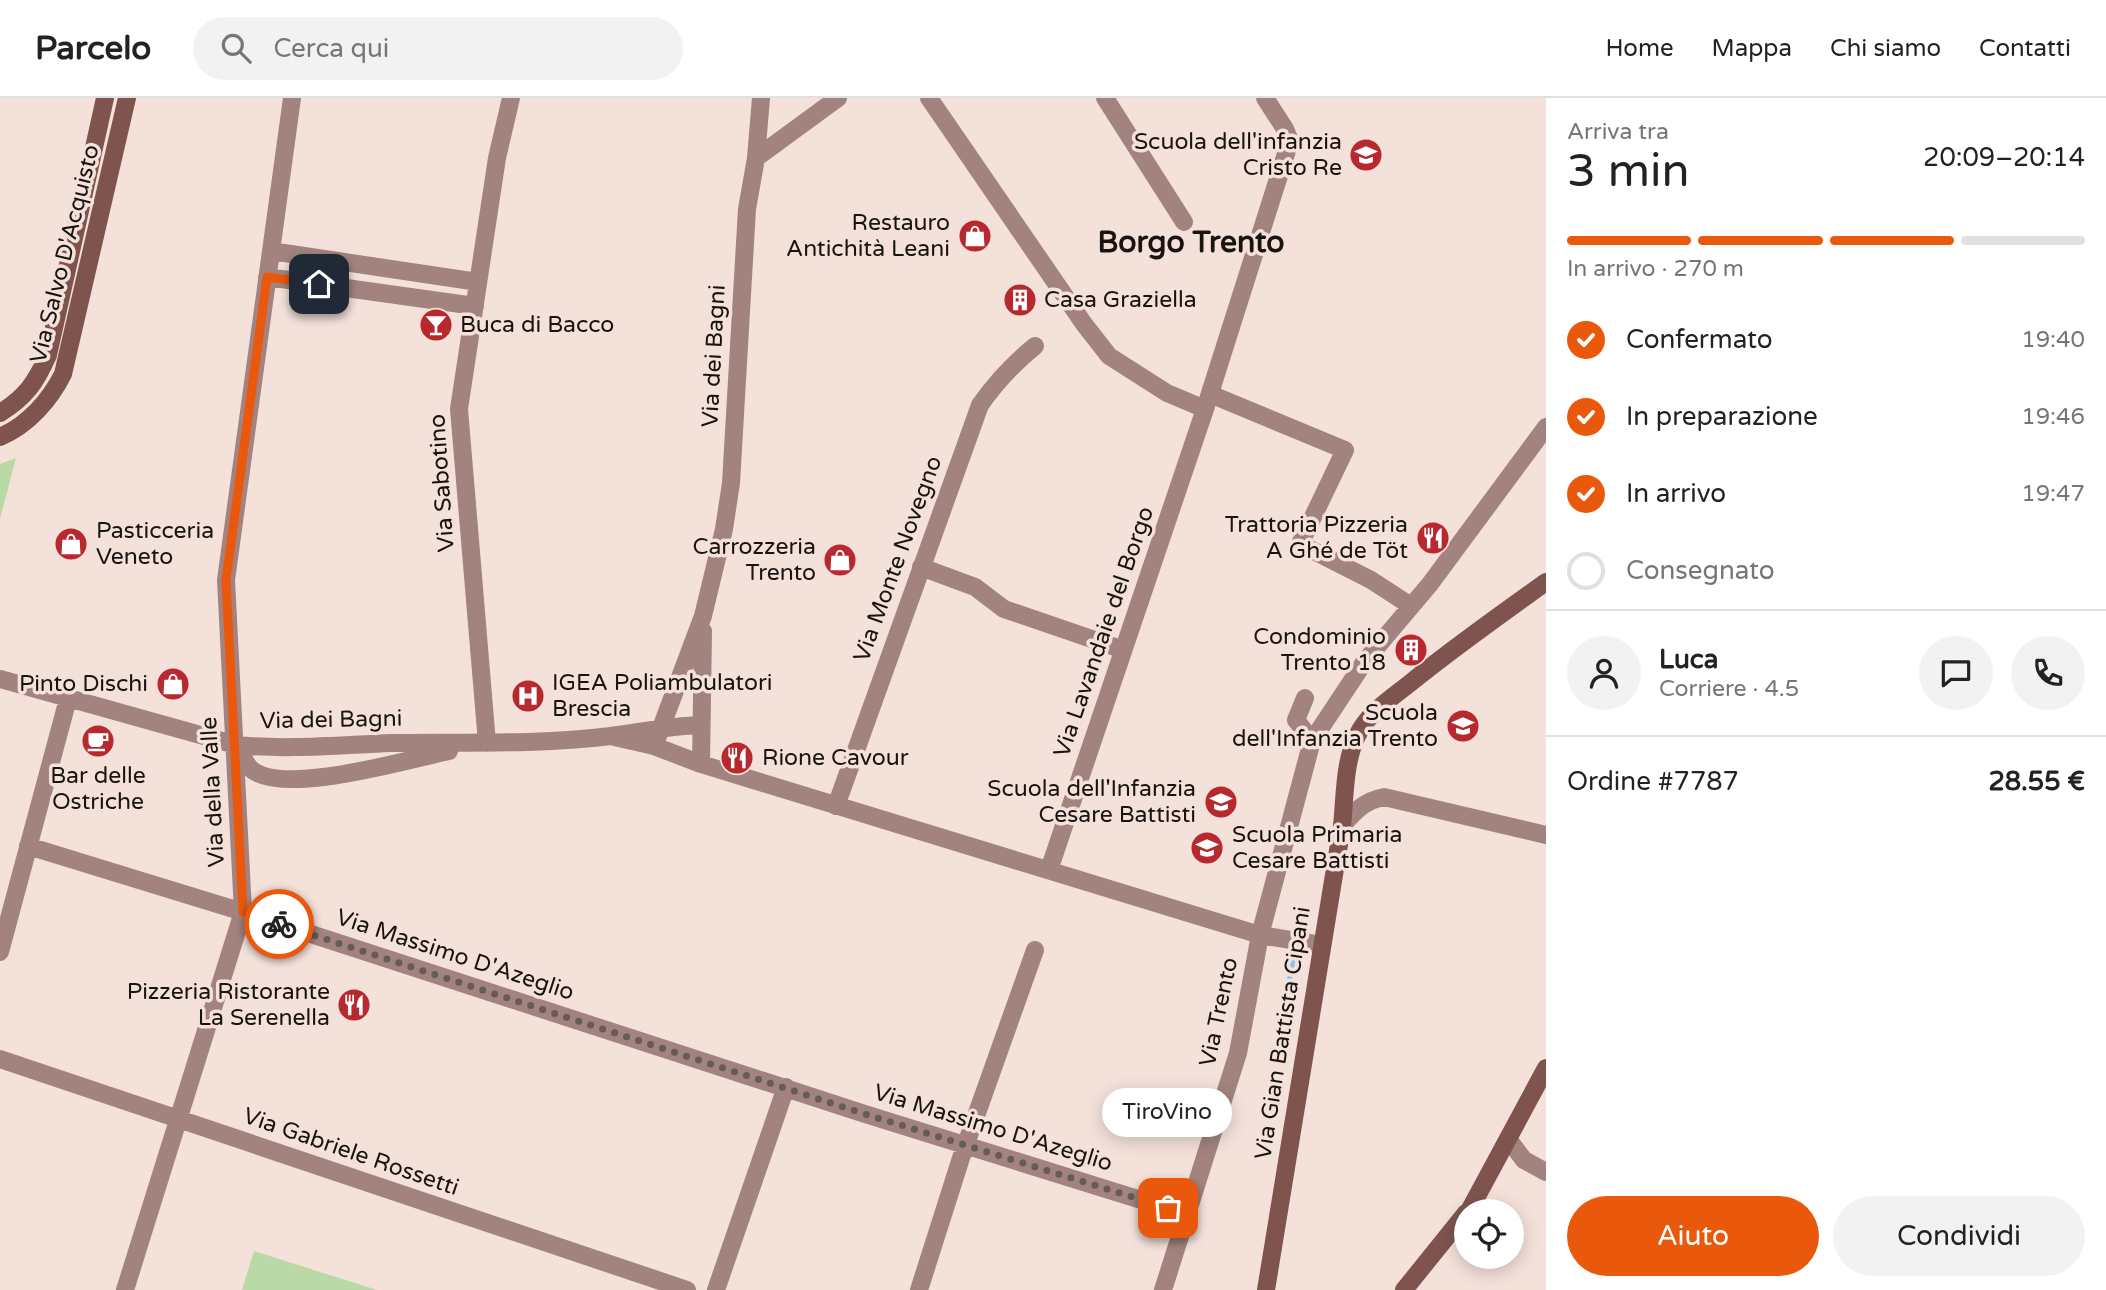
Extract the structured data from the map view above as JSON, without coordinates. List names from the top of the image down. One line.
{"streets":{"main road":["Via Salvo D'Acquisto","Via Gian Battista Cipani"],"street":["Via dei Bagni","Via Sabotino","Via Monte Novegno","Via Lavandaie del Borgo","Via della Valle","Via Massimo D'Azeglio","Via Trento","Via Gabriele Rossetti"]},"crossings":[["Via dei Bagni","Via Sabotino"],["Via dei Bagni","Via Monte Novegno"],["Via dei Bagni","Via Lavandaie del Borgo"],["Via dei Bagni","Via della Valle"],["Via dei Bagni","Via Trento"],["Via dei Bagni","Via Gian Battista Cipani"],["Via della Valle","Via Massimo D'Azeglio"],["Via della Valle","Via Gabriele Rossetti"],["Via Massimo D'Azeglio","Via Trento"]],"districts":["Borgo Trento"],"places":{"school or university":["Scuola dell'infanzia Cristo Re","Scuola dell'Infanzia Trento","Scuola dell'Infanzia Cesare Battisti","Scuola Primaria Cesare Battisti"],"shop":["Restauro Antichità Leani","Pasticceria Veneto","Carrozzeria Trento","Pinto Dischi"],"building":["Casa Graziella","Condominio Trento 18"],"bar":["Buca di Bacco"],"restaurant":["Trattoria Pizzeria A Ghé de Töt","Rione Cavour","Pizzeria Ristorante La Serenella"],"hospital":["IGEA Poliambulatori Brescia"],"cafe":["Bar delle Ostriche"],"other":["TiroVino"]},"page":{"header":"Parcelo","search":"Cerca qui","nav":["Home","Mappa","Chi siamo","Contatti"],"heading":["3 min","Arriva tra","20:09–20:14"],"panel":["Luca","Corriere · 4.5","Ordine #7787","28.55 €"],"bar":"In arrivo · 270 m","list":[["Confermato","19:40"],["In preparazione","19:46"],["In arrivo","19:47"],"Consegnato"],"bubble":"TiroVino","buttons":["Aiuto","Condividi"]}}
